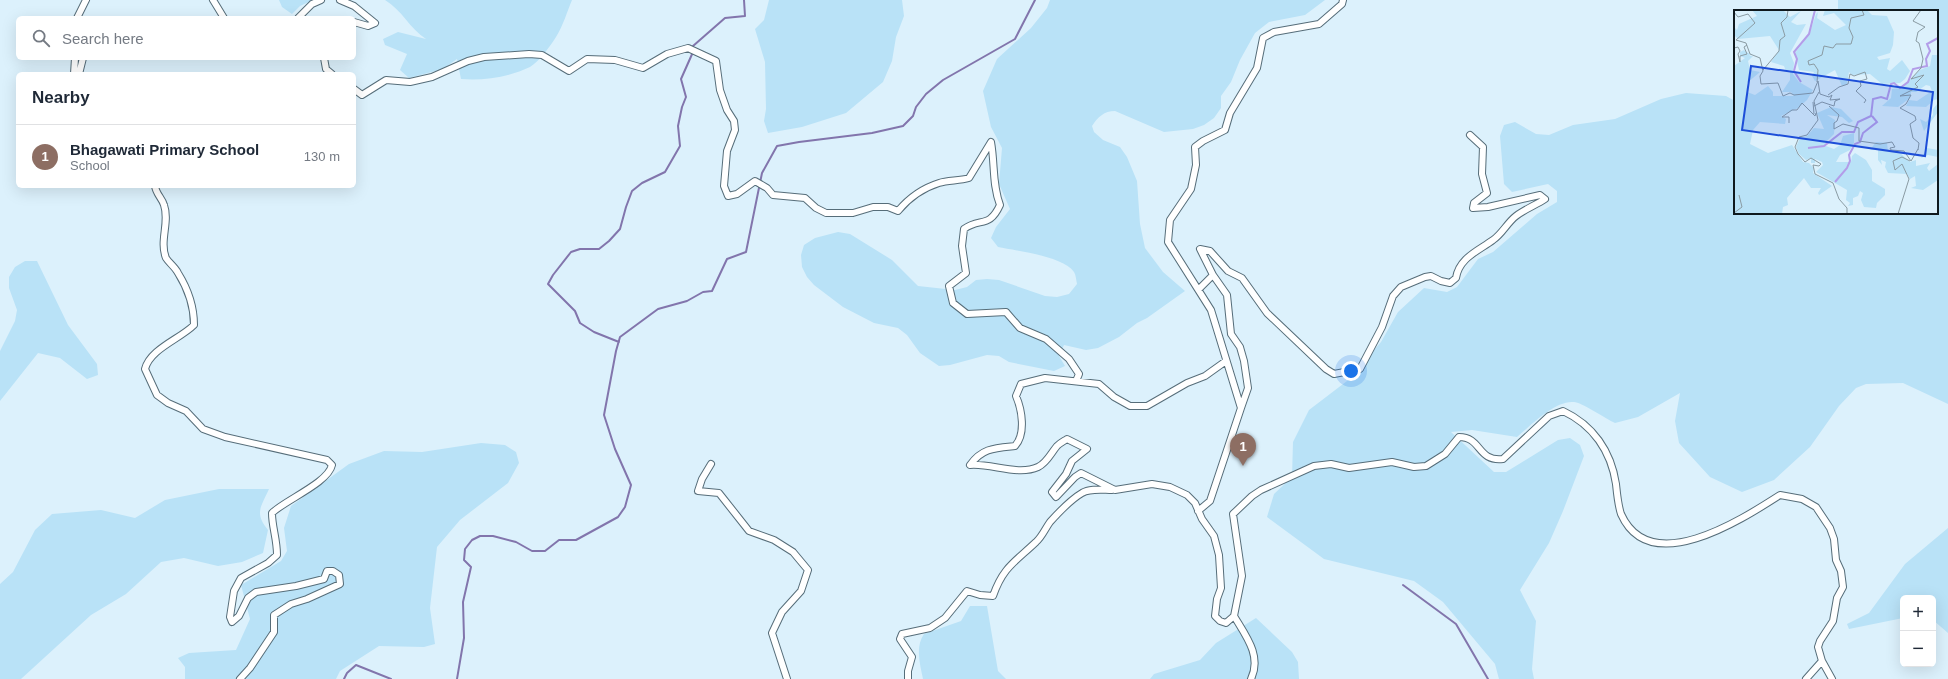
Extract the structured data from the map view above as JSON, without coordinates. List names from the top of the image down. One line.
{"page":{"search":"Search here","heading":"Nearby","list":[{"mark":"1","name":"Bhagawati Primary School","note":"School","value":"130 m"}],"pins":"1","map_buttons":["+","−"]}}
